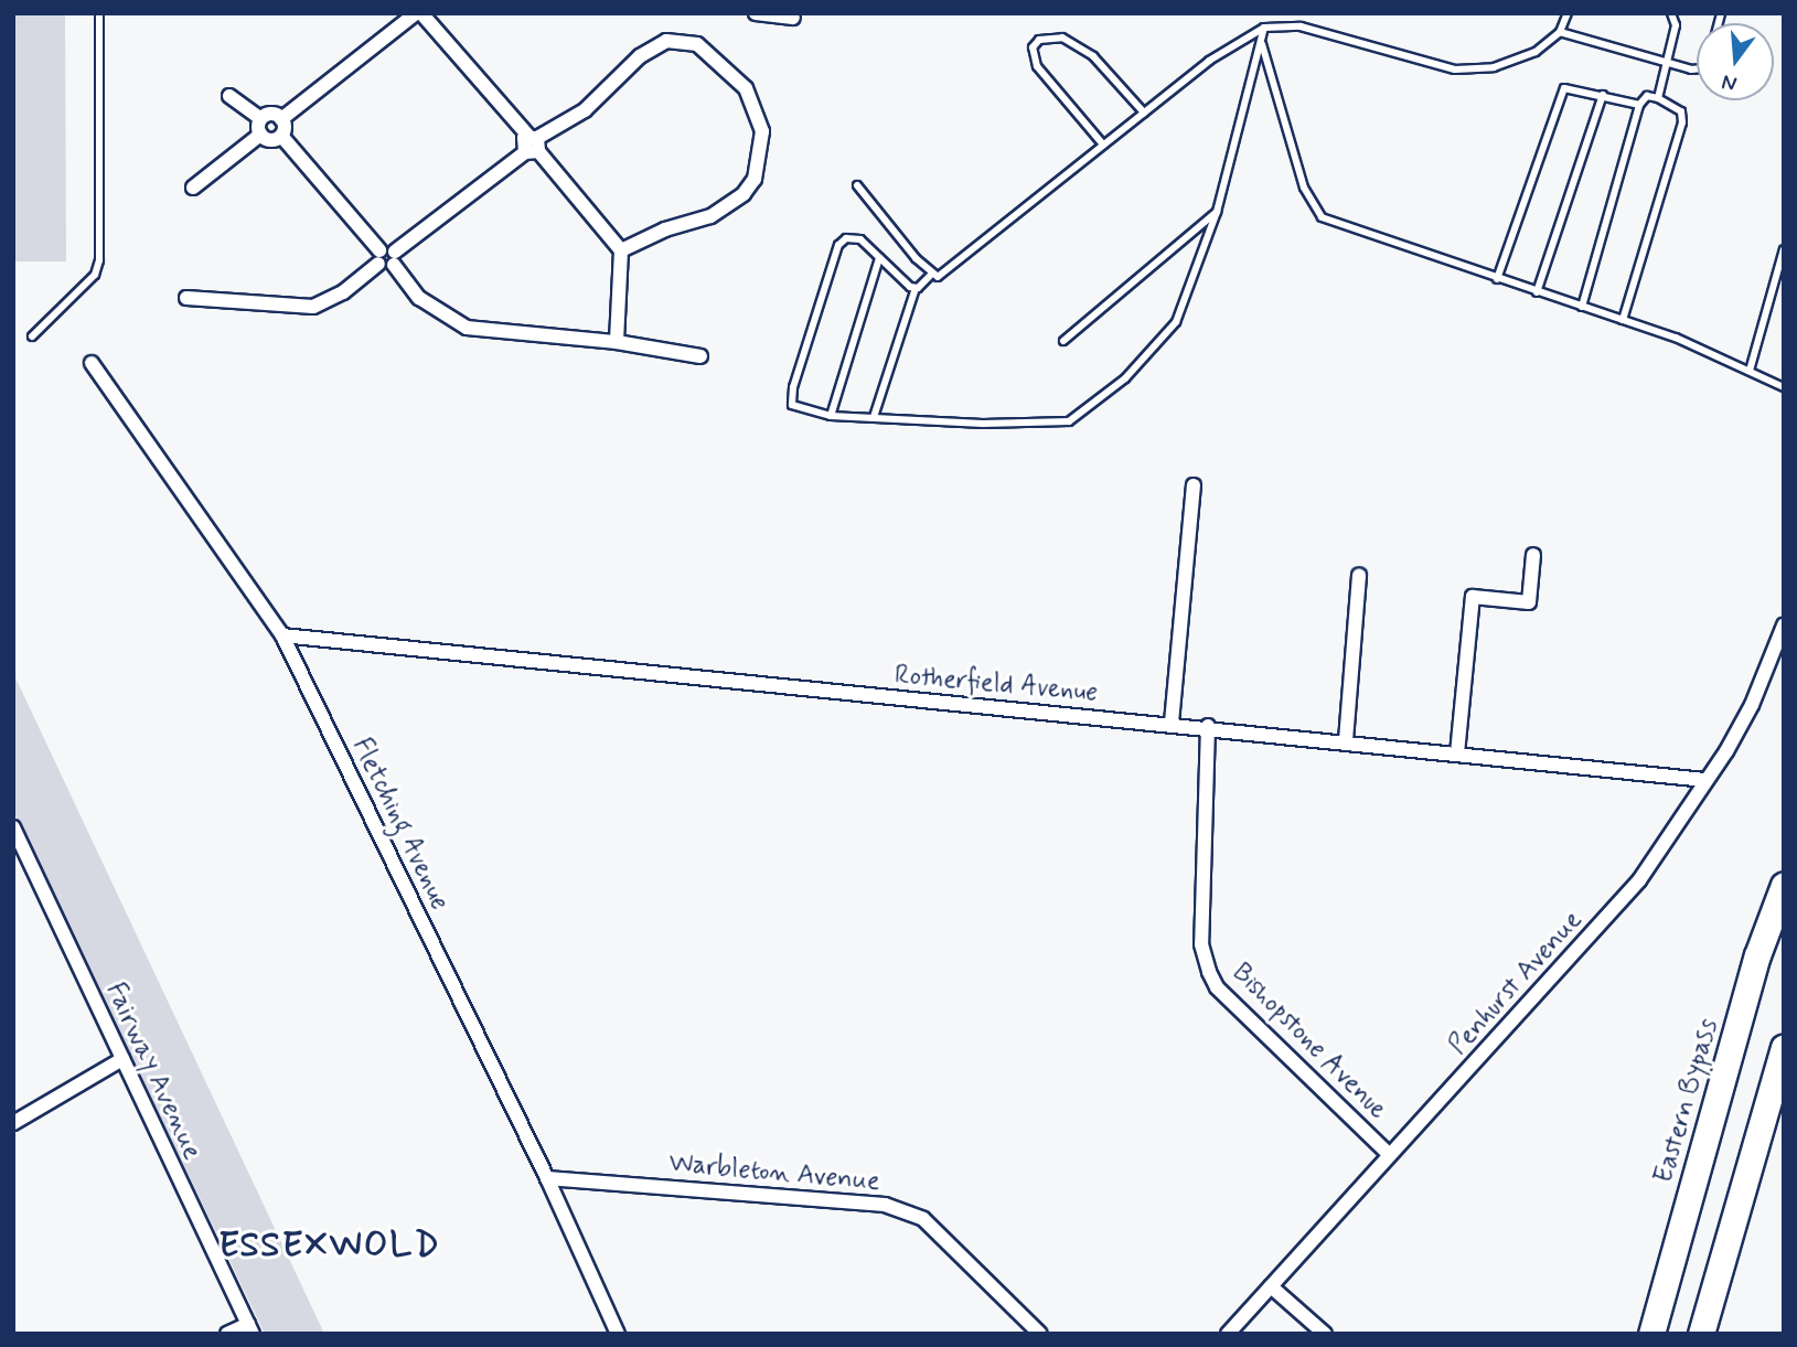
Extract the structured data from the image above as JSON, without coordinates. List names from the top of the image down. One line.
{"streets":{"highway":["Eastern Bypass"],"street":["Rotherfield Avenue","Fletching Avenue","Penhurst Avenue","Bishopstone Avenue","Fairway Avenue","Warbleton Avenue"]},"crossings":[["Rotherfield Avenue","Fletching Avenue"],["Rotherfield Avenue","Penhurst Avenue"],["Rotherfield Avenue","Bishopstone Avenue"],["Fletching Avenue","Warbleton Avenue"],["Penhurst Avenue","Bishopstone Avenue"]],"districts":["ESSEXWOLD"],"north":"bottom"}
